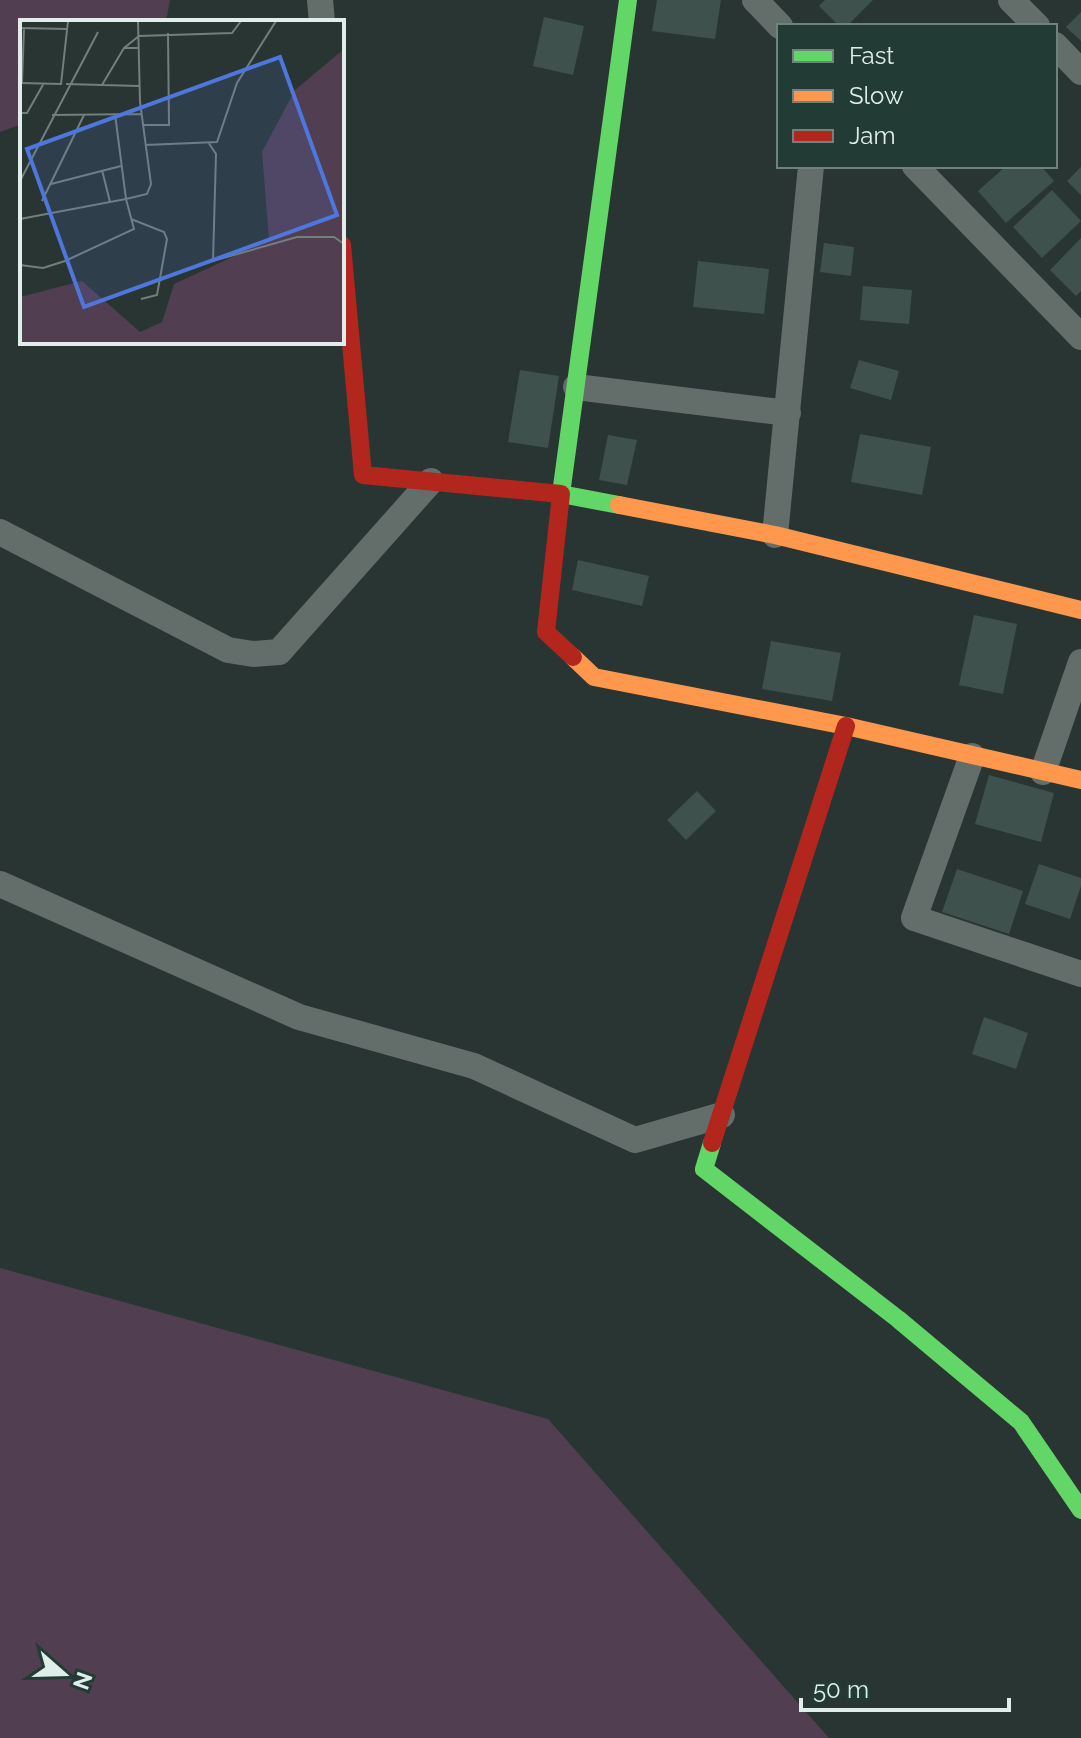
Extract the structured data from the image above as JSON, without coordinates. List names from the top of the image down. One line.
{"legend":["Fast","Slow","Jam"],"scale_bar":"50 m","north":"right"}
